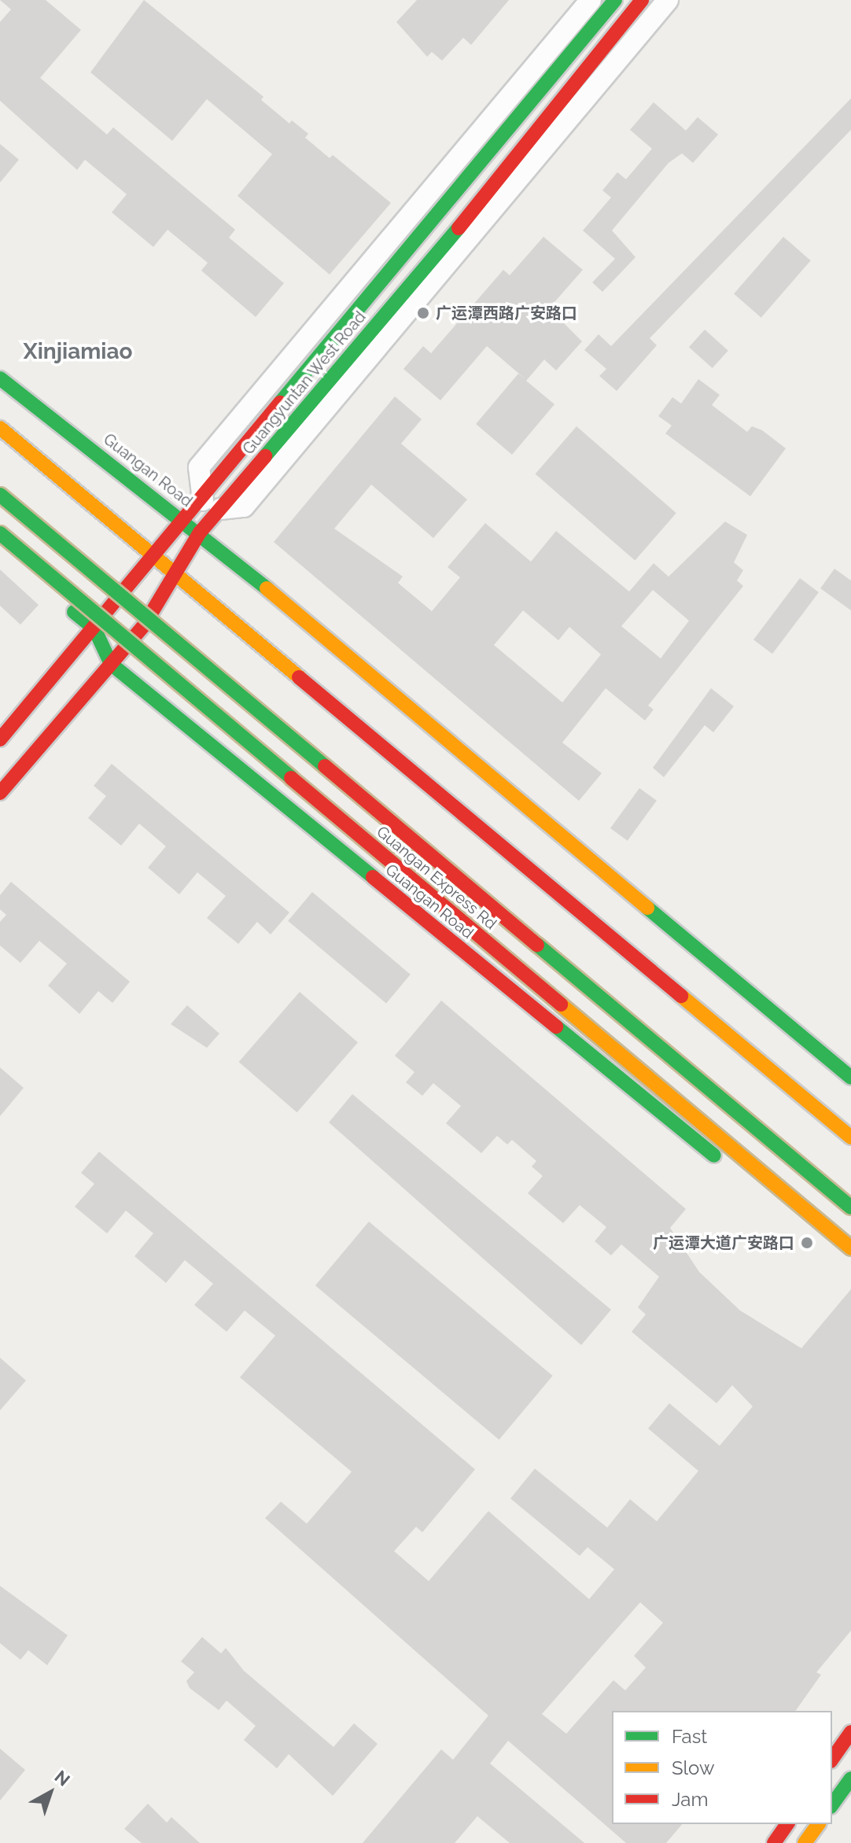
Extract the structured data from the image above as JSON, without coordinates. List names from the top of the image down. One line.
{"streets":{"main road":["Guangyuntan West Road","Guangan Road","Guangan Express Rd"]},"crossings":[["Guangyuntan West Road","Guangan Road"]],"districts":["Xinjiamiao"],"places":["广运潭西路广安路口","广运潭大道广安路口"],"legend":["Fast","Slow","Jam"],"north":"top right"}
